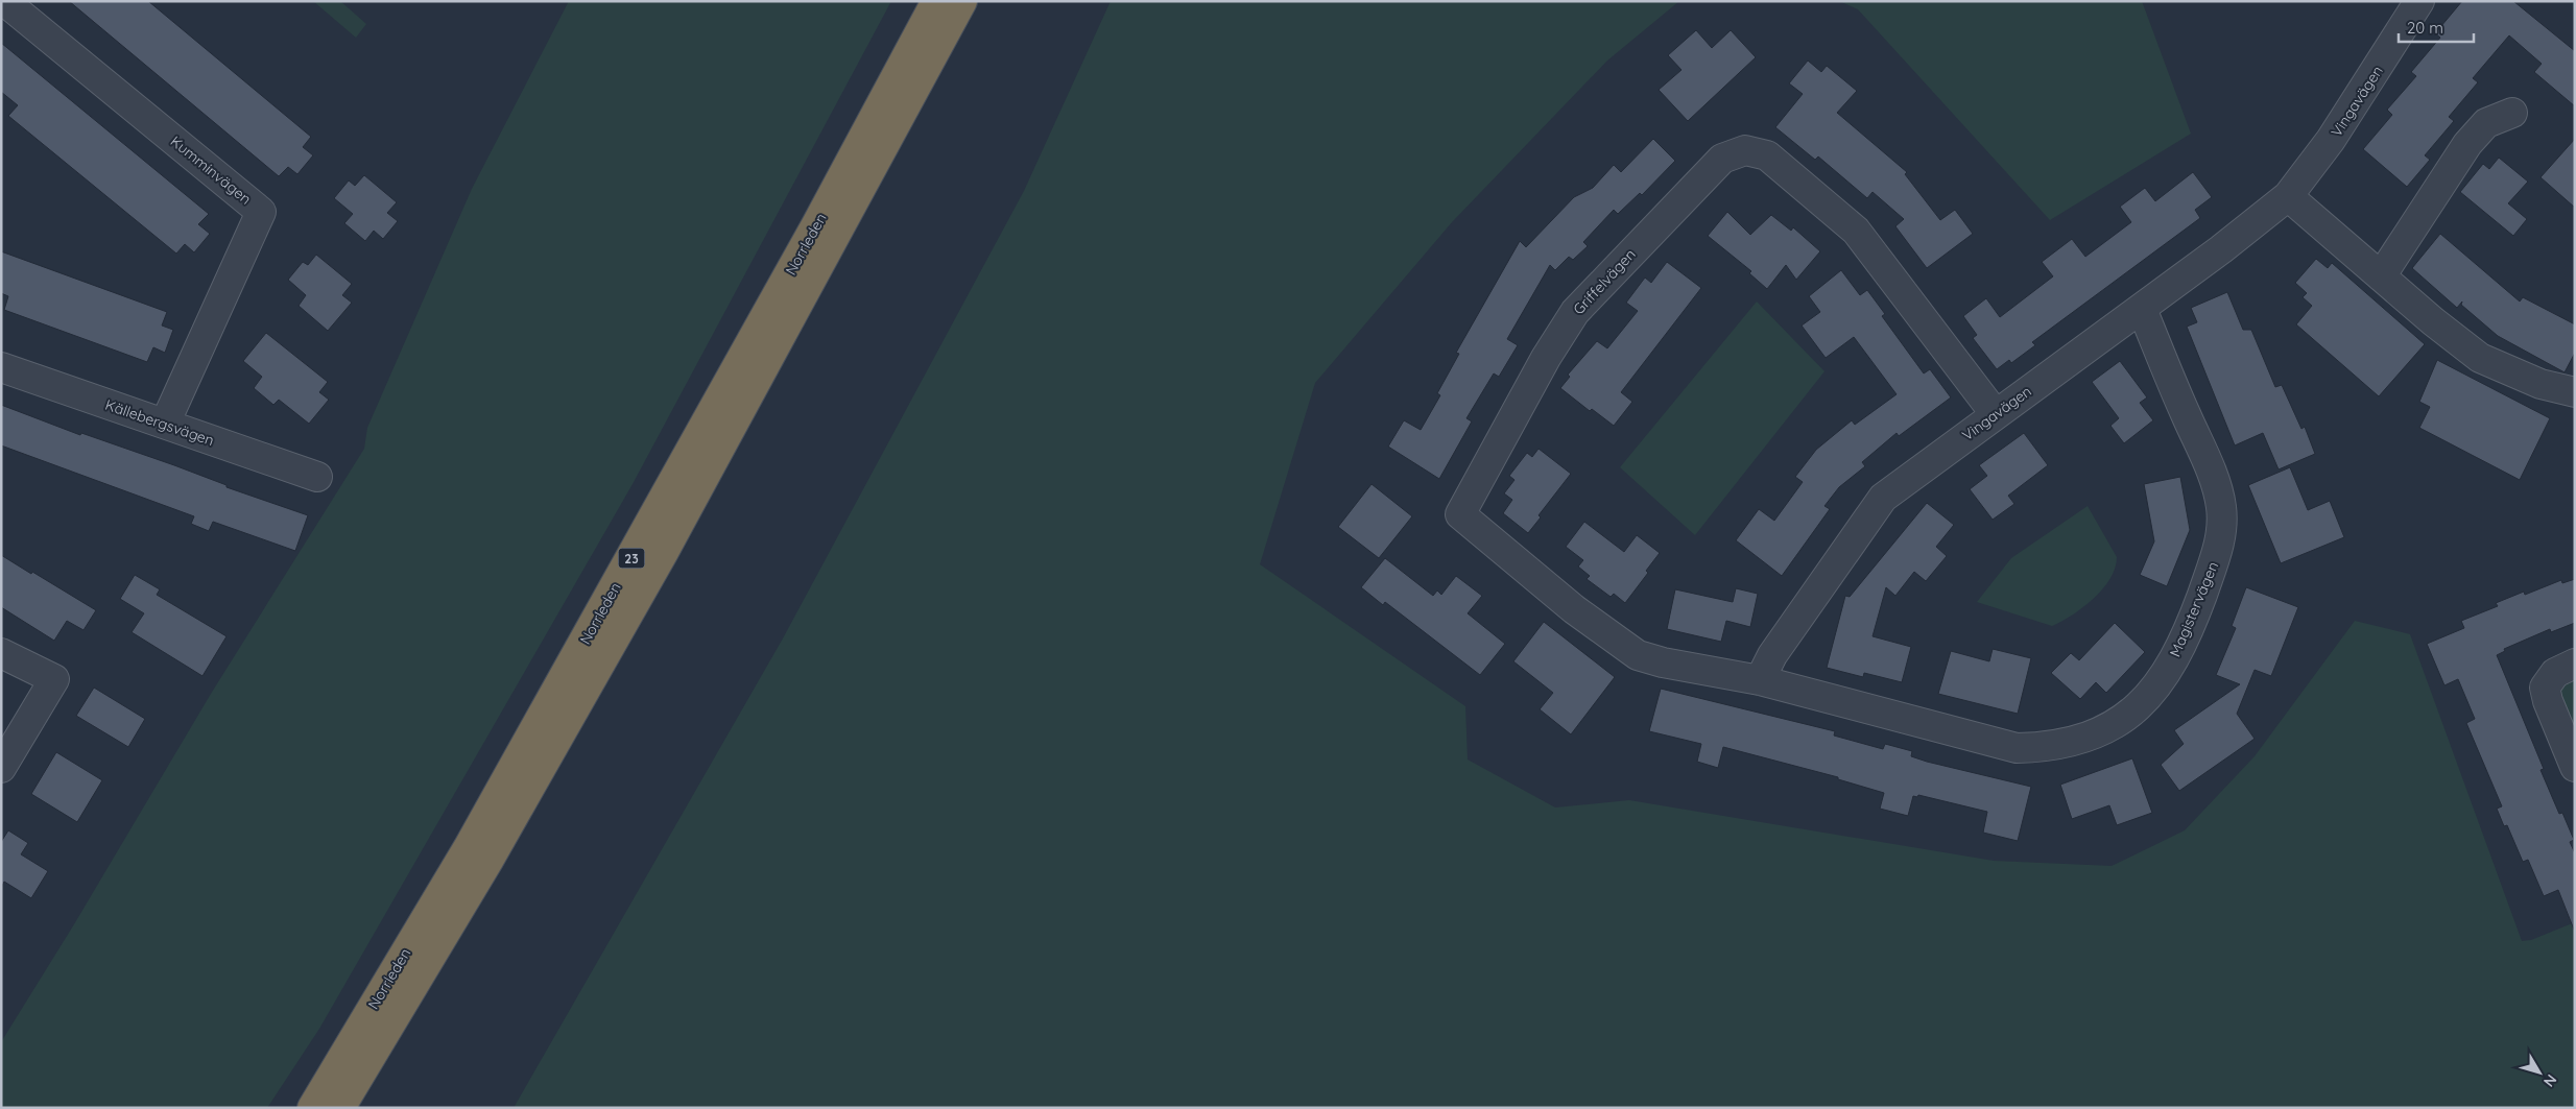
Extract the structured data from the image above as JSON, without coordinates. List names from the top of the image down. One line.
{"streets":{"highway":["Norrleden","23"],"street":["Vingavägen","Kumminvägen","Griffelvägen","Källebergsvägen","Magistervägen"]},"crossings":[["Vingavägen","Griffelvägen"],["Vingavägen","Magistervägen"],["Kumminvägen","Källebergsvägen"],["Griffelvägen","Magistervägen"]],"scale_bar":"20 m","north":"bottom right"}
